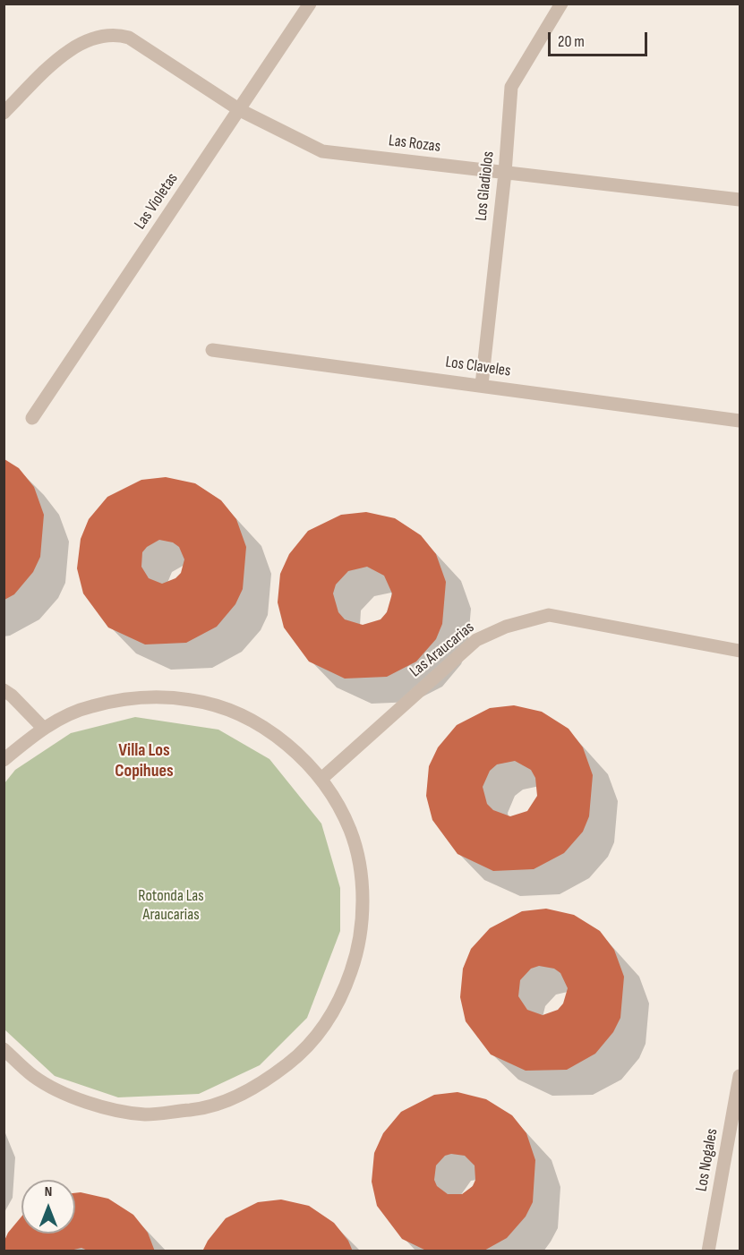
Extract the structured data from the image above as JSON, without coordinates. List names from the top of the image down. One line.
{"streets":{"street":["Las Rozas","Los Gladiolos","Las Violetas","Los Claveles","Las Araucarias","Los Nogales"]},"crossings":[["Las Rozas","Los Gladiolos"],["Las Rozas","Las Violetas"],["Los Gladiolos","Los Claveles"]],"districts":["Villa Los Copihues"],"parks":["Rotonda Las Araucarias"],"scale_bar":"20 m","north":"top"}
